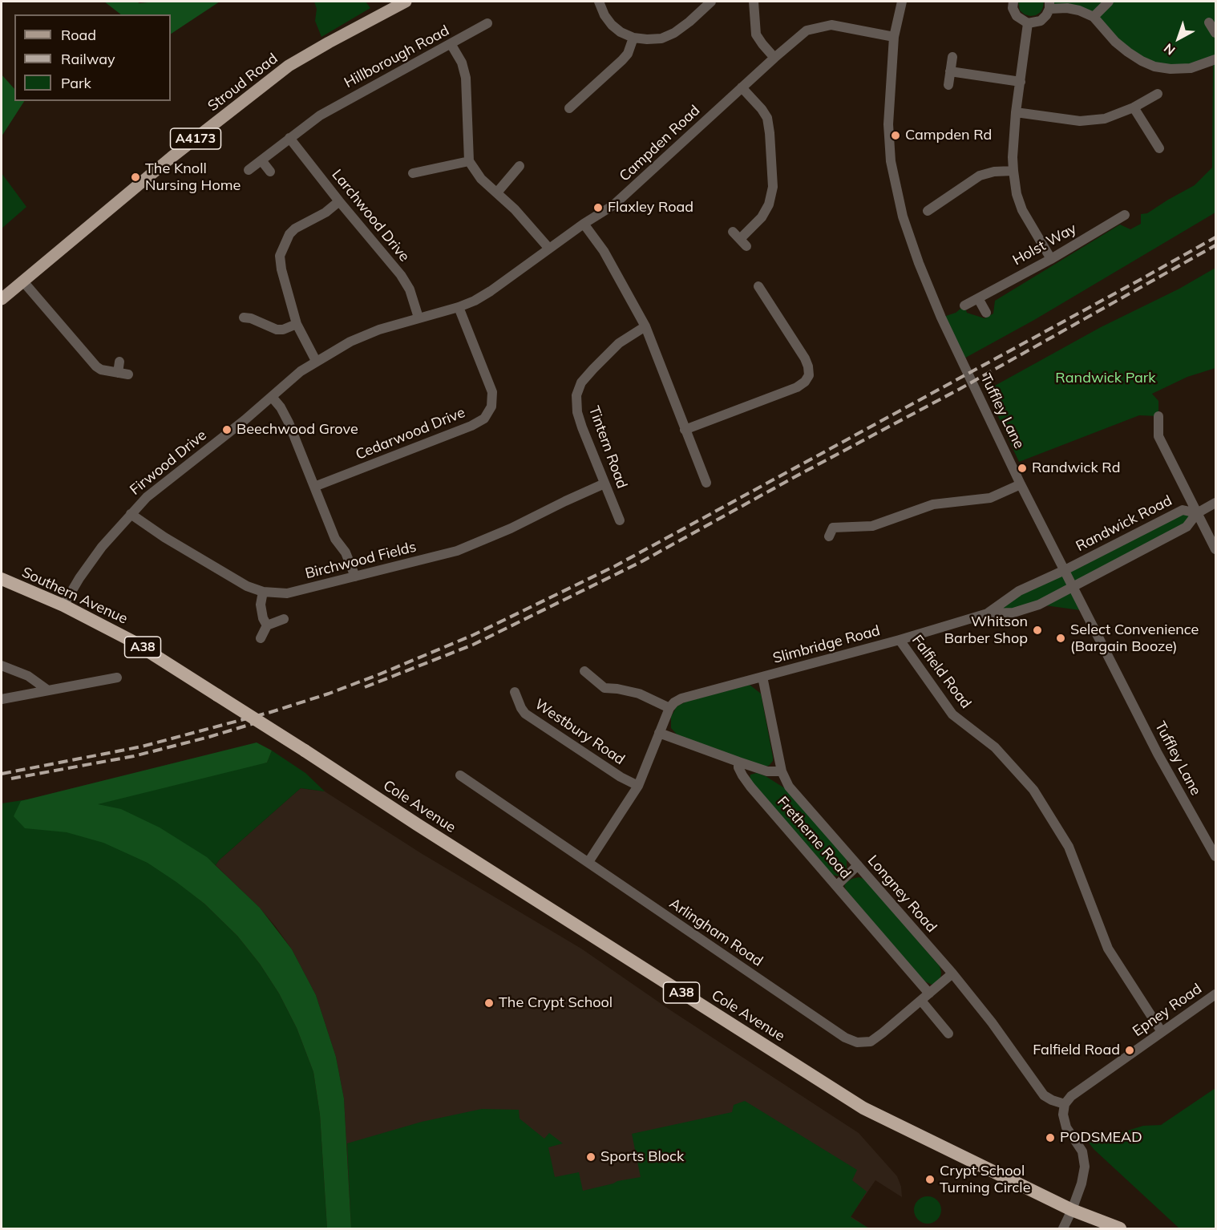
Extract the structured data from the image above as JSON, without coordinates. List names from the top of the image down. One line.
{"streets":{"highway":["Southern Avenue","A38","Cole Avenue"],"main road":["Stroud Road","A4173"],"street":["Hillborough Road","Campden Road","Larchwood Drive","Holst Way","Tuffley Lane","Cedarwood Drive","Tintern Road","Firwood Drive","Randwick Road","Birchwood Fields","Slimbridge Road","Falfield Road","Westbury Road","Fretherne Road","Longney Road","Arlingham Road","Epney Road"]},"crossings":[["Hillborough Road","Larchwood Drive"],["Campden Road","Tuffley Lane"],["Campden Road","Cedarwood Drive"],["Campden Road","Firwood Drive"],["Larchwood Drive","Firwood Drive"],["Tuffley Lane","Randwick Road"],["Tuffley Lane","Slimbridge Road"],["Tintern Road","Birchwood Fields"],["Firwood Drive","Birchwood Fields"],["Firwood Drive","Southern Avenue"],["Randwick Road","Slimbridge Road"],["Southern Avenue","Cole Avenue"],["Slimbridge Road","Falfield Road"],["Slimbridge Road","Westbury Road"],["Slimbridge Road","Longney Road"],["Falfield Road","Epney Road"],["Westbury Road","Arlingham Road"],["Fretherne Road","Arlingham Road"],["Longney Road","Arlingham Road"],["Longney Road","Epney Road"]],"parks":["Randwick Park"],"places":["Campden Rd","The Knoll Nursing Home","Flaxley Road","Beechwood Grove","Randwick Rd","Whitson Barber Shop","Select Convenience (Bargain Booze)","The Crypt School","Falfield Road","PODSMEAD","Sports Block","Crypt School Turning Circle"],"legend":["Road","Railway","Park"],"north":"bottom left"}
